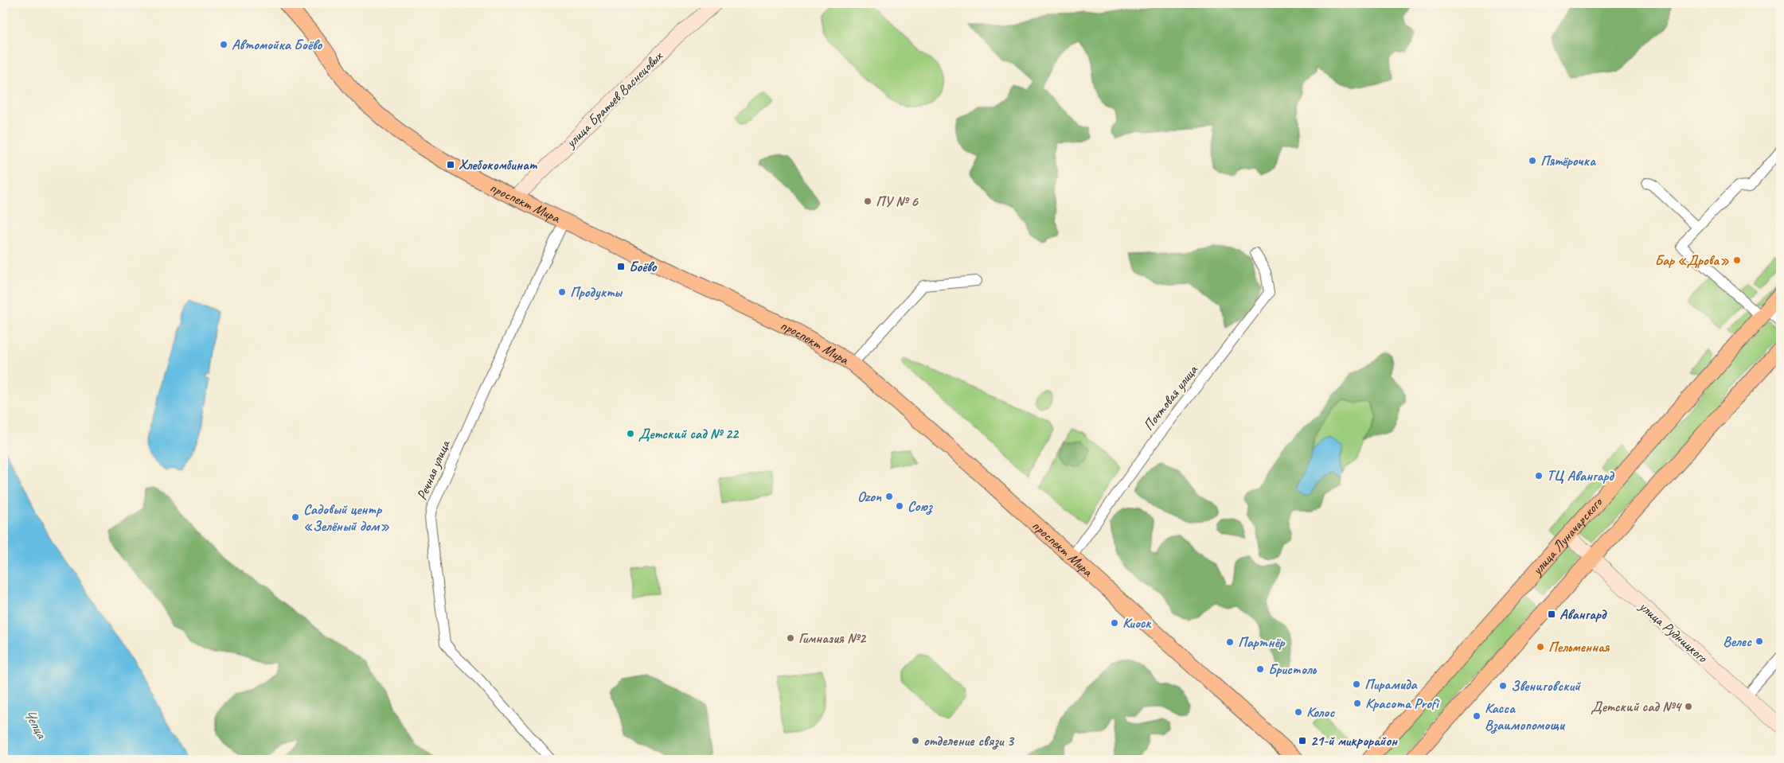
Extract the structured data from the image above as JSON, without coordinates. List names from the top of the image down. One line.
{"streets":{"main road":["проспект Мира","улица Луначарского"],"street":["улица Братьев Васнецовых","Почтовая улица","Речная улица","улица Рудницкого"]},"crossings":[["улица Братьев Васнецовых","проспект Мира"],["проспект Мира","Почтовая улица"],["проспект Мира","Речная улица"],["улица Луначарского","улица Рудницкого"]],"water":["Чепца"],"places":{"other":["Автомойка Боёво","Пятёрочка","ПУ № 6","Бар «Дрова»","Продукты","Детский сад № 22","ТЦ Авангард","Ozon","Союз","Садовый центр «Зелёный дом»","Киоск","Гимназия №2","Велес","Партнёр","Пельменная","Бристоль","Пирамида","Звениговский","Красота Profi","Детский сад №4","Колос","Касса Взаимопомощи","отделение связи 3"],"transit":["Хлебокомбинат","Боёво","Авангард","21-й микрорайон"]}}
